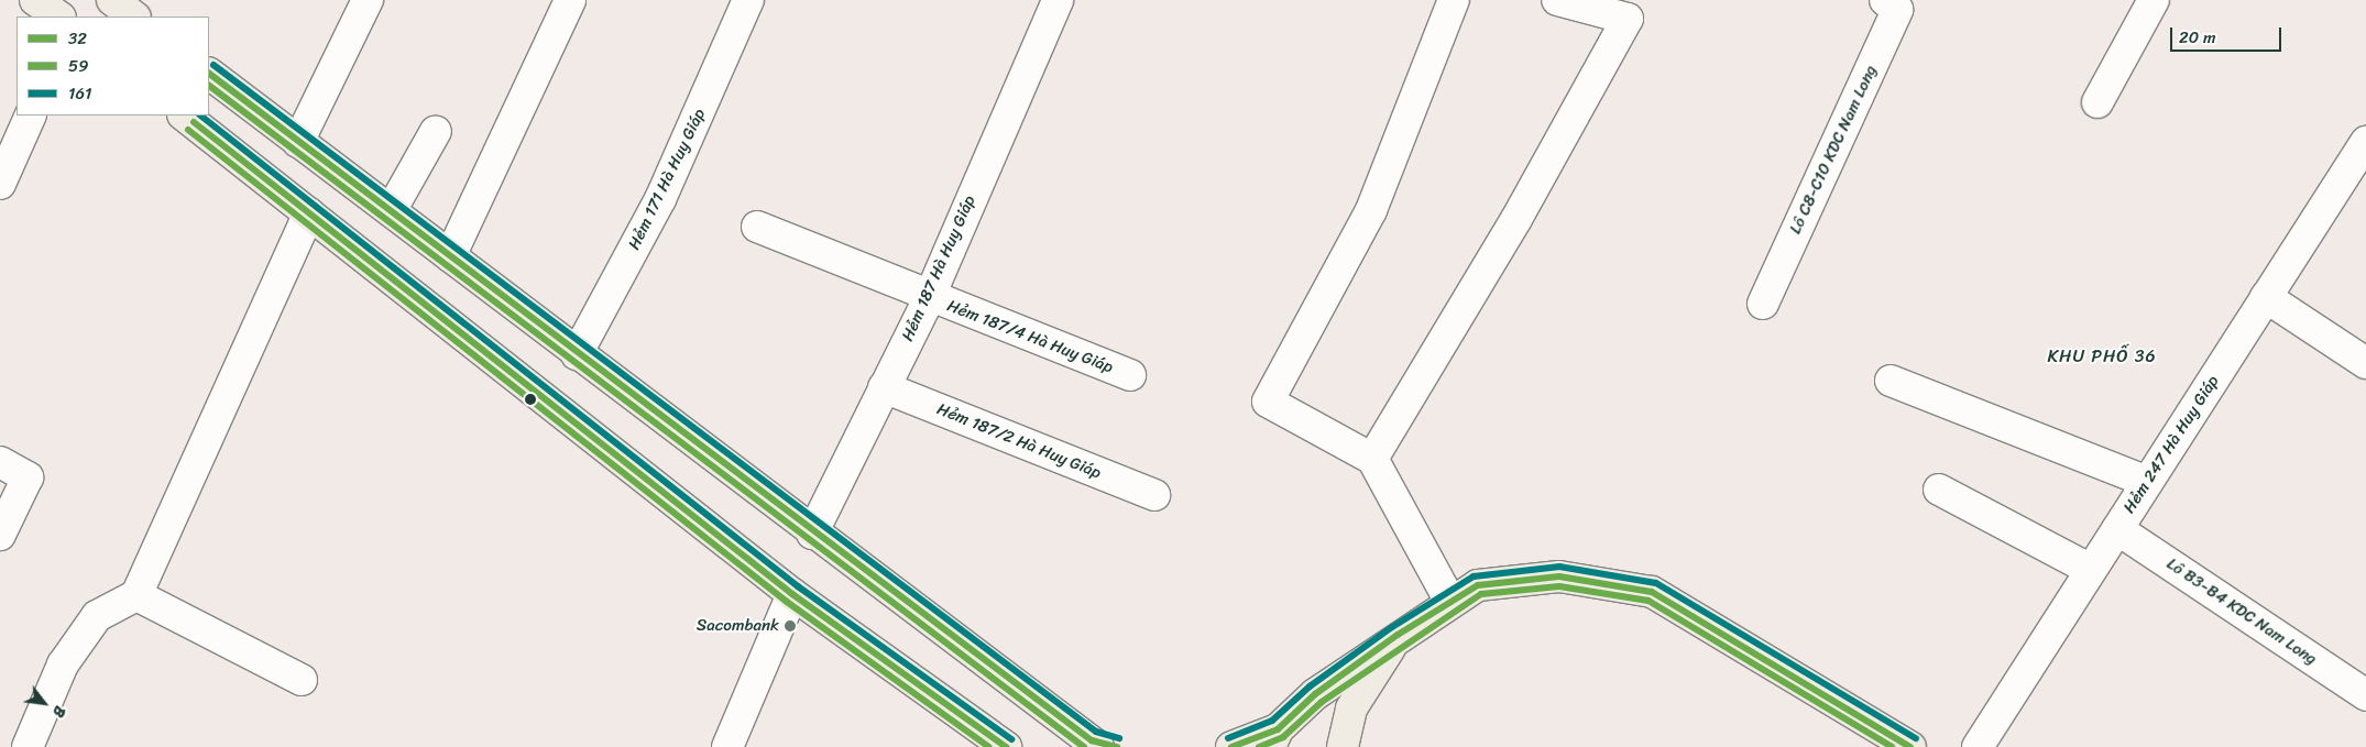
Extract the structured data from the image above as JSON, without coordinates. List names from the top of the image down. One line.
{"streets":{"street":["Lô C8-C10 KDC Nam Long","Hẻm 171 Hà Huy Giáp","Hẻm 187 Hà Huy Giáp","Hẻm 187/4 Hà Huy Giáp","Hẻm 187/2 Hà Huy Giáp","Hẻm 247 Hà Huy Giáp","Lô B3-B4 KDC Nam Long"]},"crossings":[["Hẻm 187 Hà Huy Giáp","Hẻm 187/4 Hà Huy Giáp"],["Hẻm 187 Hà Huy Giáp","Hẻm 187/2 Hà Huy Giáp"],["Hẻm 247 Hà Huy Giáp","Lô B3-B4 KDC Nam Long"]],"districts":["KHU PHỐ 36"],"places":["Sacombank"],"lines":["transit line 161","transit line 32","transit line 59"],"legend":["32","59","161"],"scale_bar":"20 m","north":"bottom right"}
